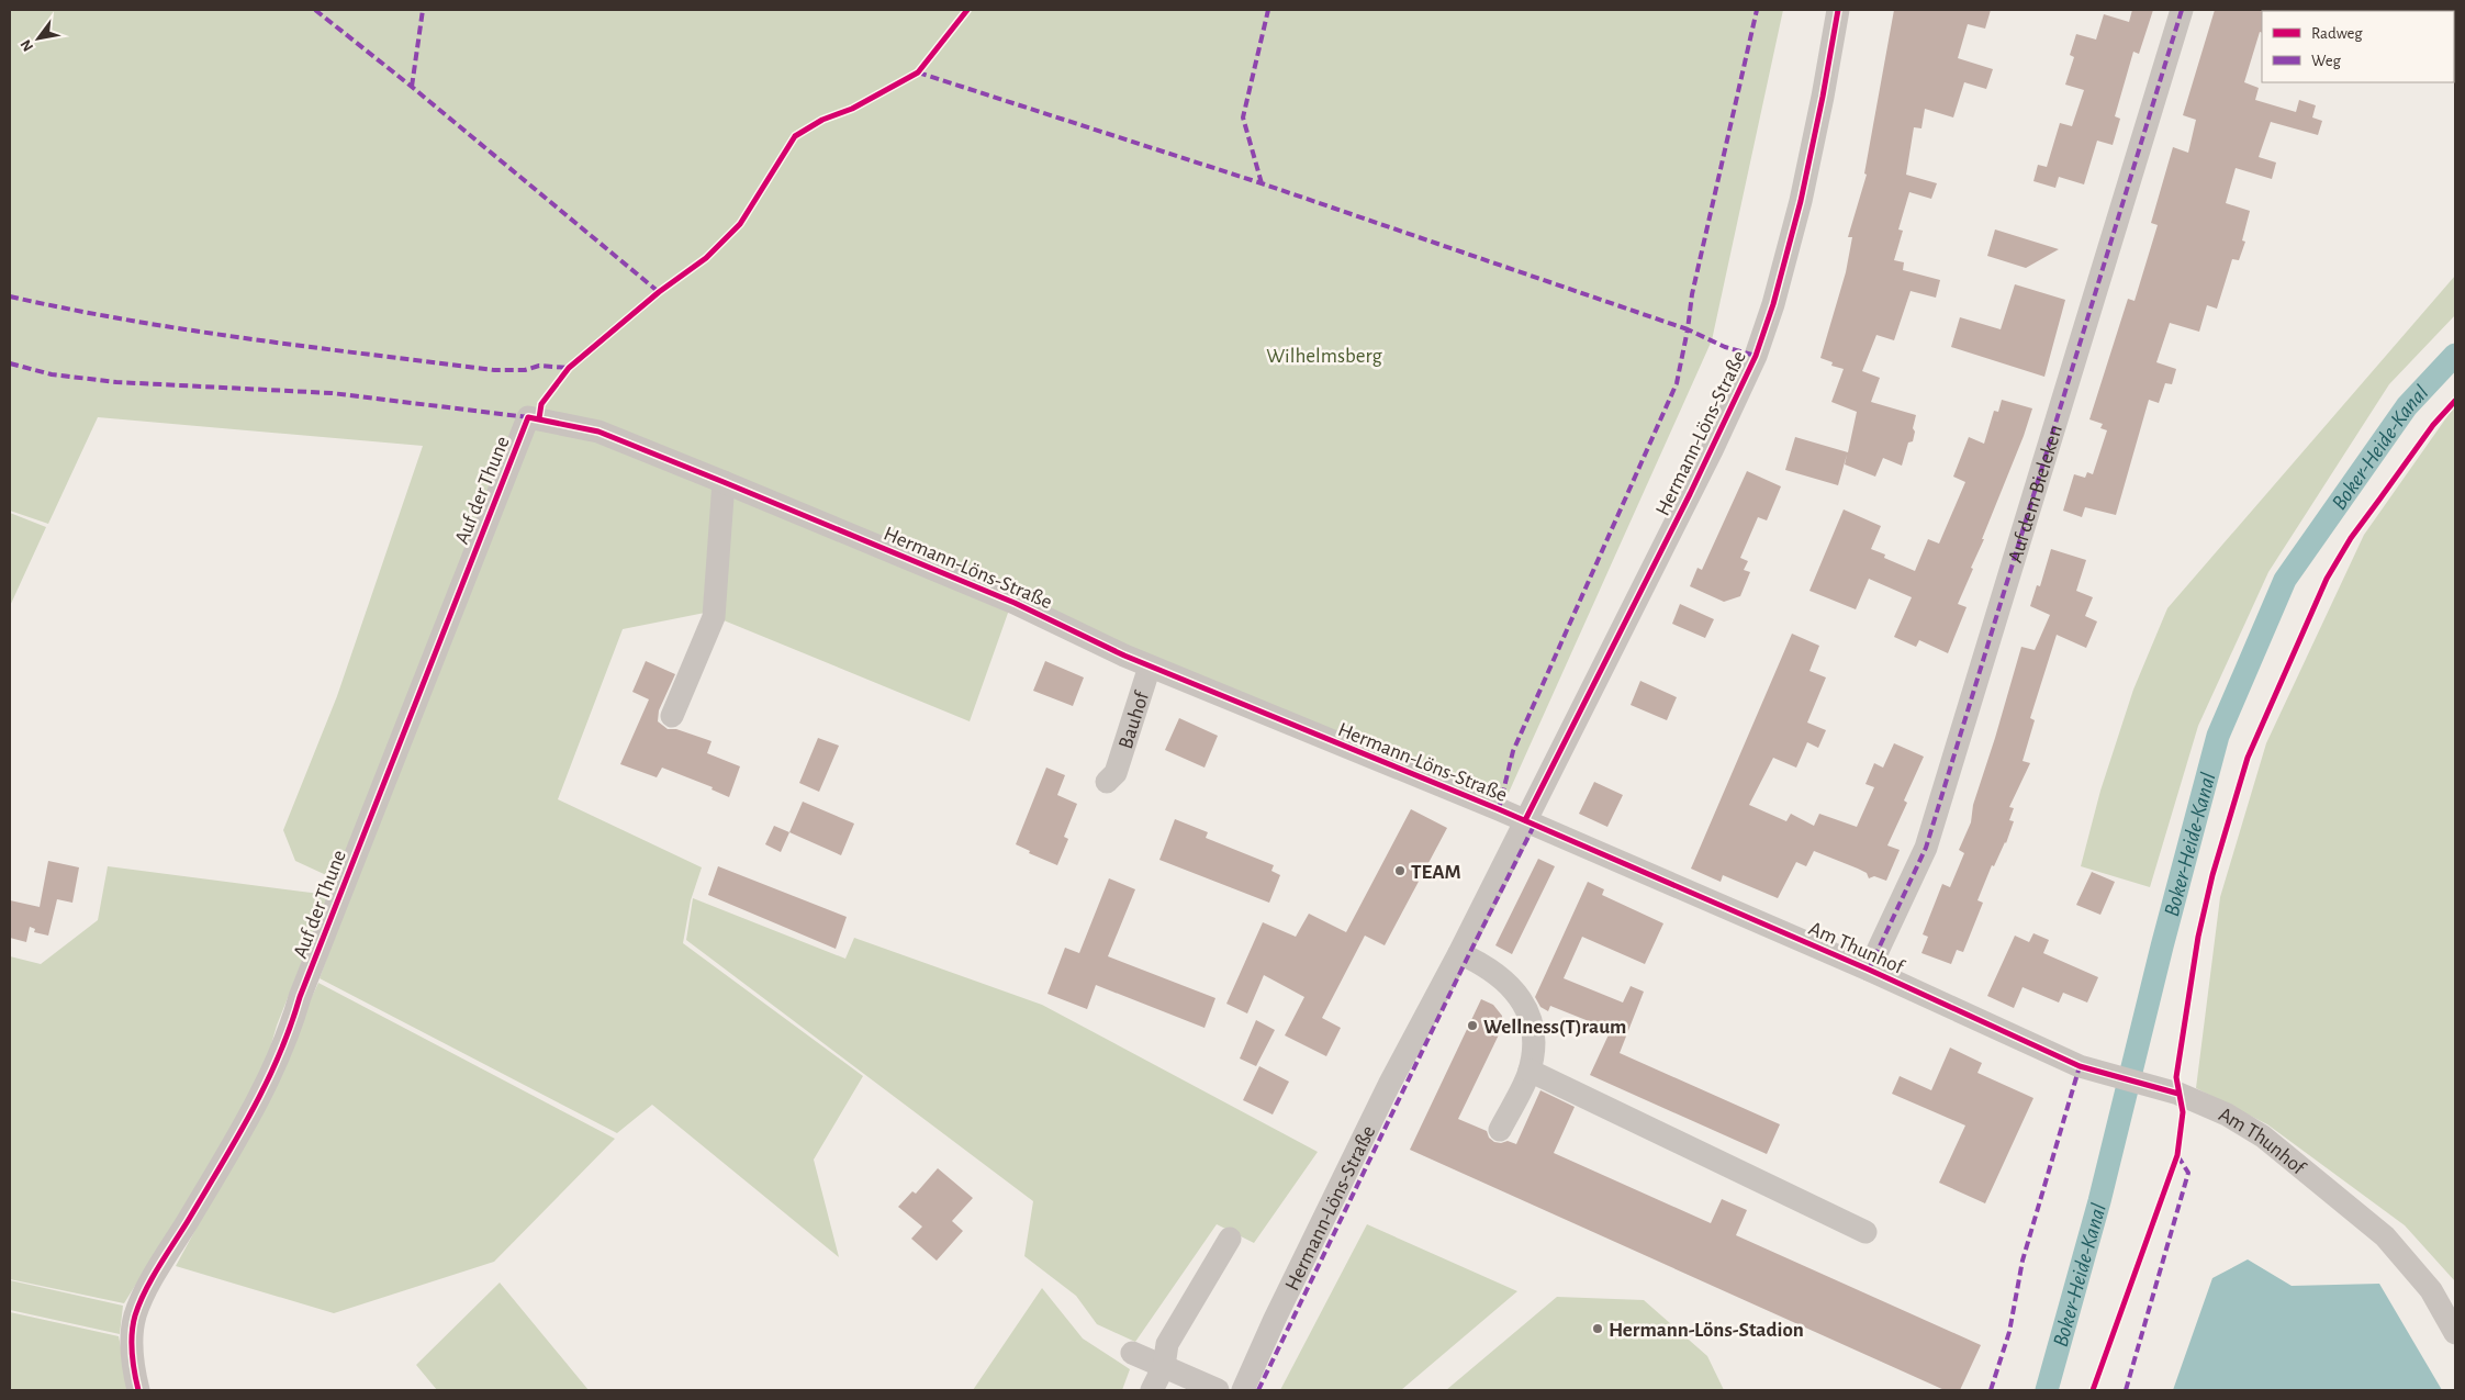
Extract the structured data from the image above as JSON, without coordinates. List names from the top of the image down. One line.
{"streets":{"street":["Hermann-Löns-Straße","Auf der Thune","Auf dem Bieleken","Bauhof","Am Thunhof"]},"crossings":[["Hermann-Löns-Straße","Auf der Thune"],["Hermann-Löns-Straße","Bauhof"],["Hermann-Löns-Straße","Am Thunhof"],["Auf dem Bieleken","Am Thunhof"]],"water":["Boker-Heide-Kanal"],"parks":["Wilhelmsberg"],"places":["TEAM","Wellness(T)raum","Hermann-Löns-Stadion"],"legend":["Radweg","Weg"],"north":"bottom left"}
